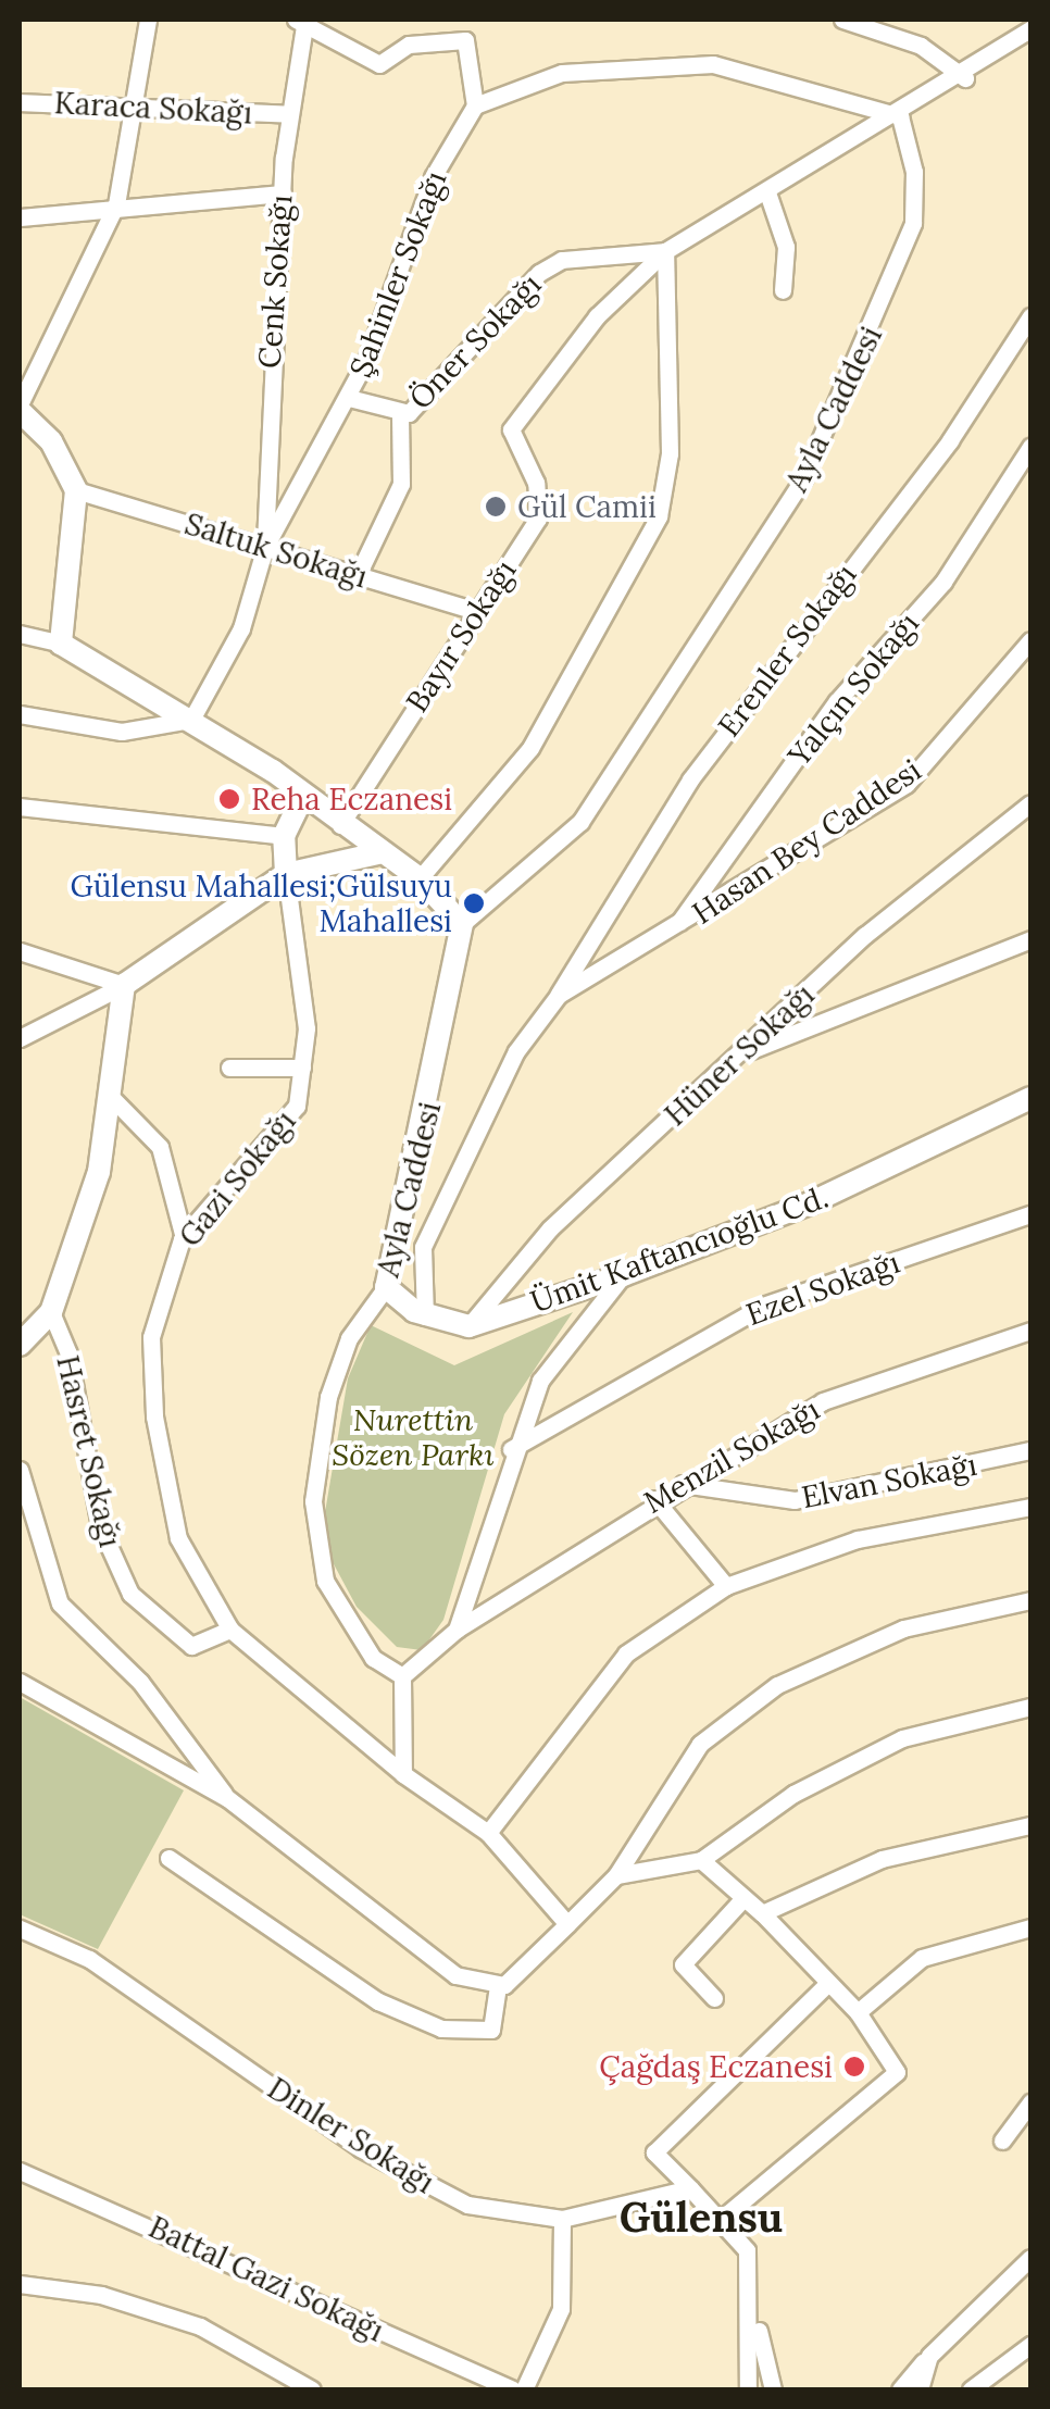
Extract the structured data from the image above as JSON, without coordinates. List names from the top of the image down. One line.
{"streets":{"street":["Karaca Sokağı","Şahinler Sokağı","Cenk Sokağı","Öner Sokağı","Ayla Caddesi","Saltuk Sokağı","Bayır Sokağı","Erenler Sokağı","Yalçın Sokağı","Hasan Bey Caddesi","Hüner Sokağı","Gazi Sokağı","Ümit Kaftancıoğlu Cd.","Ezel Sokağı","Hasret Sokağı","Menzil Sokağı","Elvan Sokağı","Dinler Sokağı","Battal Gazi Sokağı"]},"crossings":[["Karaca Sokağı","Cenk Sokağı"],["Şahinler Sokağı","Cenk Sokağı"],["Şahinler Sokağı","Öner Sokağı"],["Şahinler Sokağı","Saltuk Sokağı"],["Cenk Sokağı","Saltuk Sokağı"],["Öner Sokağı","Bayır Sokağı"],["Ayla Caddesi","Bayır Sokağı"],["Ayla Caddesi","Menzil Sokağı"],["Saltuk Sokağı","Bayır Sokağı"],["Erenler Sokağı","Yalçın Sokağı"],["Erenler Sokağı","Hasan Bey Caddesi"],["Yalçın Sokağı","Hasan Bey Caddesi"],["Hüner Sokağı","Ümit Kaftancıoğlu Cd."],["Gazi Sokağı","Hasret Sokağı"],["Menzil Sokağı","Elvan Sokağı"]],"districts":["Gülensu"],"parks":["Nurettin Sözen Parkı"],"places":["Gül Camii","Reha Eczanesi","Gülensu Mahallesi;Gülsuyu Mahallesi","Çağdaş Eczanesi"]}
